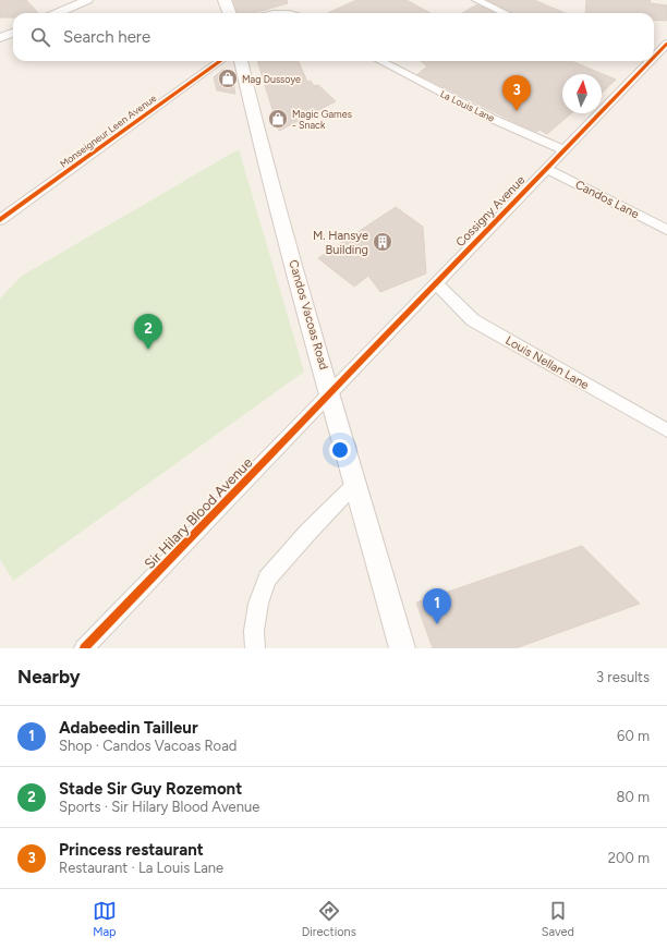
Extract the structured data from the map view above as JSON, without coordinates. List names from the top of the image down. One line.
{"streets":{"main road":["Candos Vacoas Road"],"street":["La Louis Lane","Monseigneur Leen Avenue","Candos Lane","Cossigny Avenue","Louis Nellan Lane","Sir Hilary Blood Avenue"]},"crossings":[["La Louis Lane","Cossigny Avenue"],["Candos Lane","Cossigny Avenue"],["Cossigny Avenue","Candos Vacoas Road"],["Cossigny Avenue","Louis Nellan Lane"],["Cossigny Avenue","Sir Hilary Blood Avenue"],["Candos Vacoas Road","Sir Hilary Blood Avenue"]],"places":{"shop":["Mag Dussoye","Magic Games - Snack"],"building":["M. Hansye Building"]},"north":"top","page":{"search":"Search here","pins":["3","2","1"],"heading":["Nearby","3 results"],"list":[{"mark":"1","name":"Adabeedin Tailleur","note":"Shop · Candos Vacoas Road","value":"60 m"},{"mark":"2","name":"Stade Sir Guy Rozemont","note":"Sports · Sir Hilary Blood Avenue","value":"80 m"},{"mark":"3","name":"Princess restaurant","note":"Restaurant · La Louis Lane","value":"200 m"}],"nav":["Map","Directions","Saved"]}}
